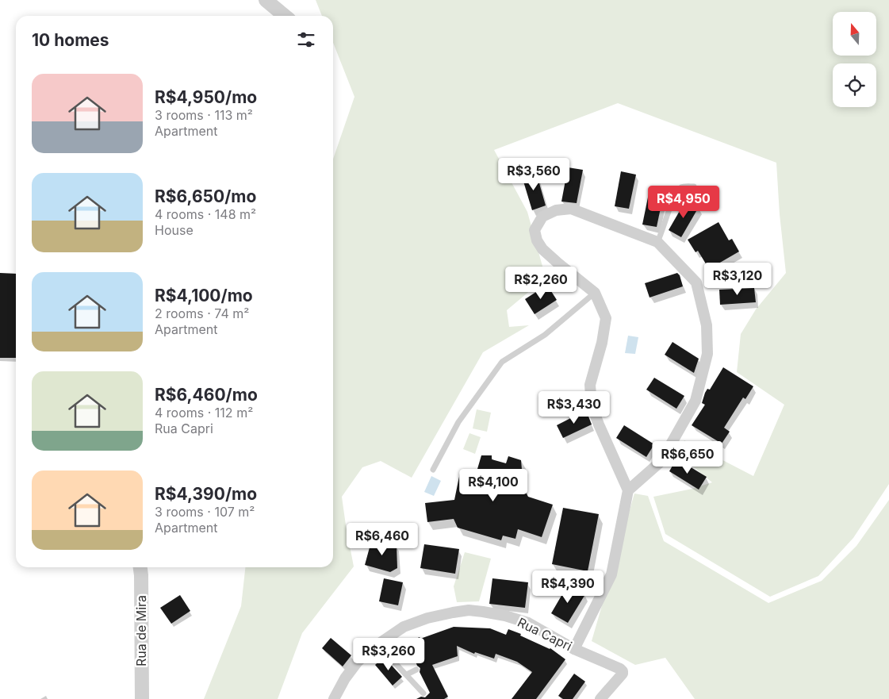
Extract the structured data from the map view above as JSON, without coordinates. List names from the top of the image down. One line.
{"streets":{"street":["Rua de Mira","Rua Capri"]},"north":"top","page":{"heading":"10 homes","list":[{"name":"R$4,950/mo","note":"3 rooms · 113 m² · Apartment"},{"name":"R$6,650/mo","note":"4 rooms · 148 m² · House"},{"name":"R$4,100/mo","note":"2 rooms · 74 m² · Apartment"},{"name":"R$6,460/mo","note":"4 rooms · 112 m² · Rua Capri"},{"name":"R$4,390/mo","note":"3 rooms · 107 m² · Apartment"}],"price":["R$3,560","R$4,950","R$3,120","R$2,260","R$3,430","R$6,650","R$4,100","R$6,460","R$4,390","R$3,260"]}}
